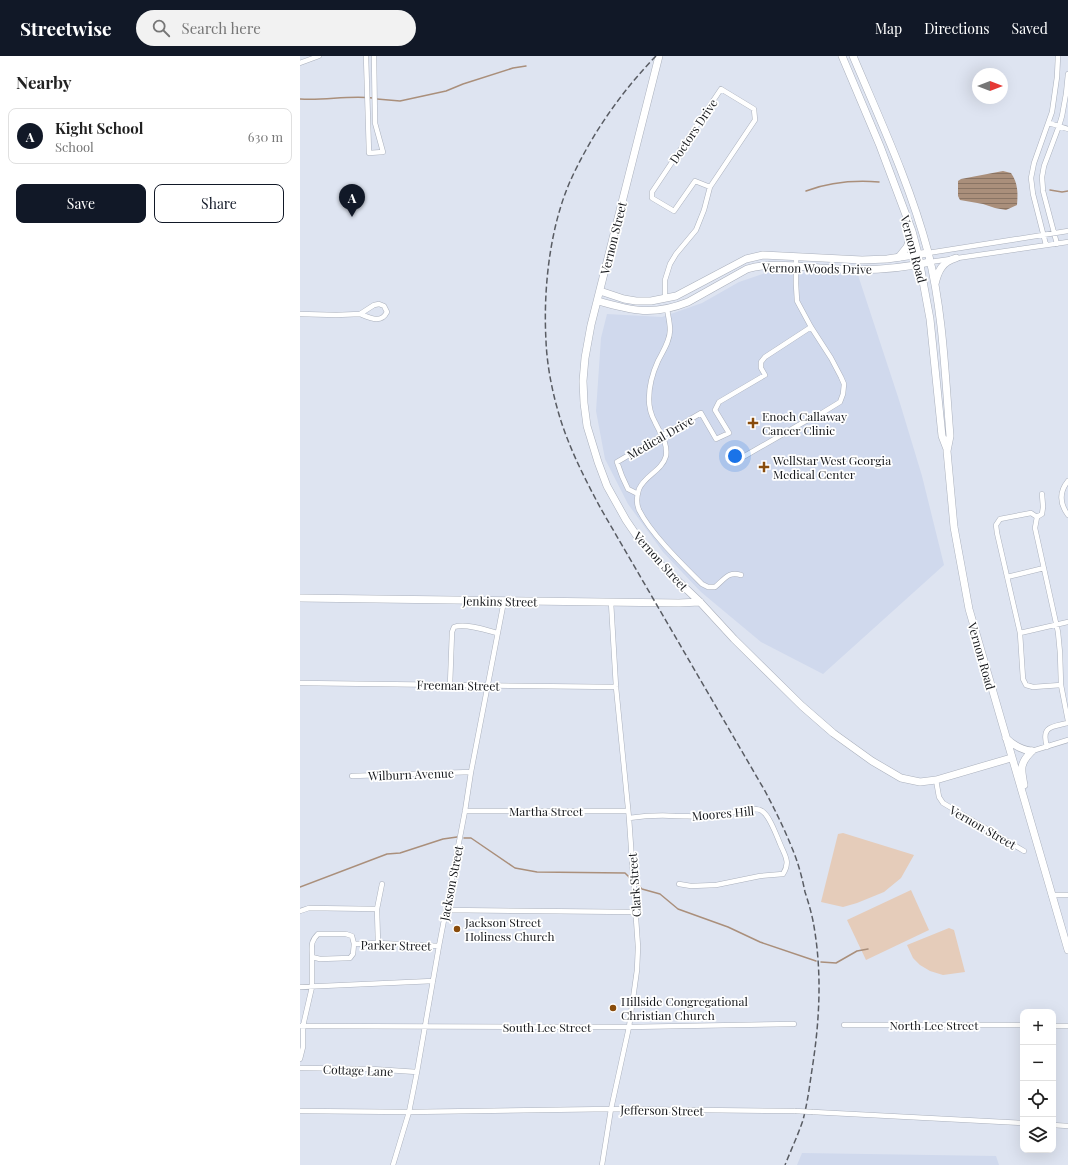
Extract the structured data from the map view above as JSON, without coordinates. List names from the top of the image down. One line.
{"streets":{"street":["Doctors Drive","Vernon Street","Vernon Road","Vernon Woods Drive","Medical Drive","Jenkins Street","Freeman Street","Wilburn Avenue","Martha Street","Moores Hill","Jackson Street","Clark Street","Parker Street","North Lee Street","South Lee Street","Cottage Lane","Jefferson Street"]},"crossings":[["Doctors Drive","Vernon Woods Drive"],["Vernon Street","Vernon Road"],["Vernon Street","Vernon Woods Drive"],["Vernon Street","Jenkins Street"],["Vernon Road","Vernon Woods Drive"],["Jenkins Street","Jackson Street"],["Jenkins Street","Clark Street"],["Freeman Street","Jackson Street"],["Freeman Street","Clark Street"],["Wilburn Avenue","Jackson Street"],["Martha Street","Jackson Street"],["Martha Street","Clark Street"],["Moores Hill","Clark Street"],["Jackson Street","Parker Street"],["Jackson Street","South Lee Street"],["Jackson Street","Cottage Lane"],["Jackson Street","Jefferson Street"],["Clark Street","South Lee Street"],["Clark Street","Jefferson Street"]],"places":{"health":["Enoch Callaway Cancer Clinic","WellStar West Georgia Medical Center"],"other":["Jackson Street Holiness Church","Hillside Congregational Christian Church"]},"north":"right","page":{"header":"Streetwise","search":"Search here","nav":["Map","Directions","Saved"],"heading":"Nearby","list":[{"mark":"A","name":"Kight School","note":"School","value":"630 m"}],"buttons":["Save","Share"],"pins":"A","map_buttons":["+","−"]}}
